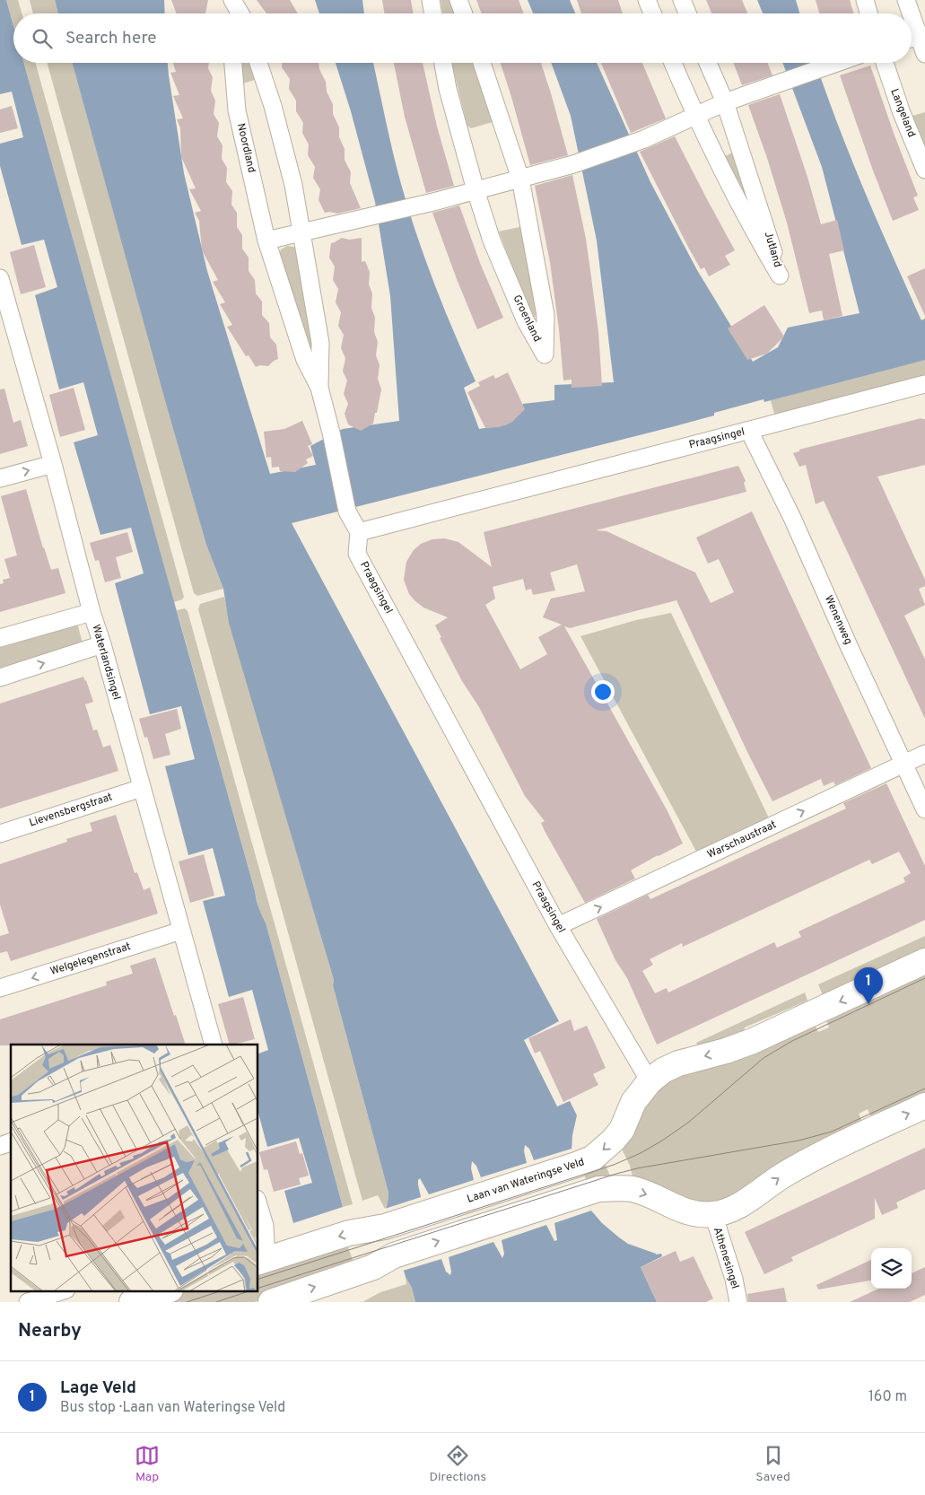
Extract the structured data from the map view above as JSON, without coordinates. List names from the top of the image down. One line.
{"streets":{"street":["Langeland","Noordland","Jutland","Groenland","Praagsingel","Wenenweg","Waterlandsingel","Lievensbergstraat","Warschaustraat","Welgelegenstraat","Laan van Wateringse Veld","Athenesingel"]},"crossings":[["Noordland","Praagsingel"],["Praagsingel","Wenenweg"],["Praagsingel","Warschaustraat"],["Praagsingel","Laan van Wateringse Veld"],["Wenenweg","Warschaustraat"],["Waterlandsingel","Lievensbergstraat"],["Waterlandsingel","Welgelegenstraat"]],"one_way":["Warschaustraat","Welgelegenstraat"],"page":{"search":"Search here","pins":"1","heading":"Nearby","list":[{"mark":"1","name":"Lage Veld","note":"Bus stop · Laan van Wateringse Veld","value":"160 m"}],"nav":["Map","Directions","Saved"]}}
